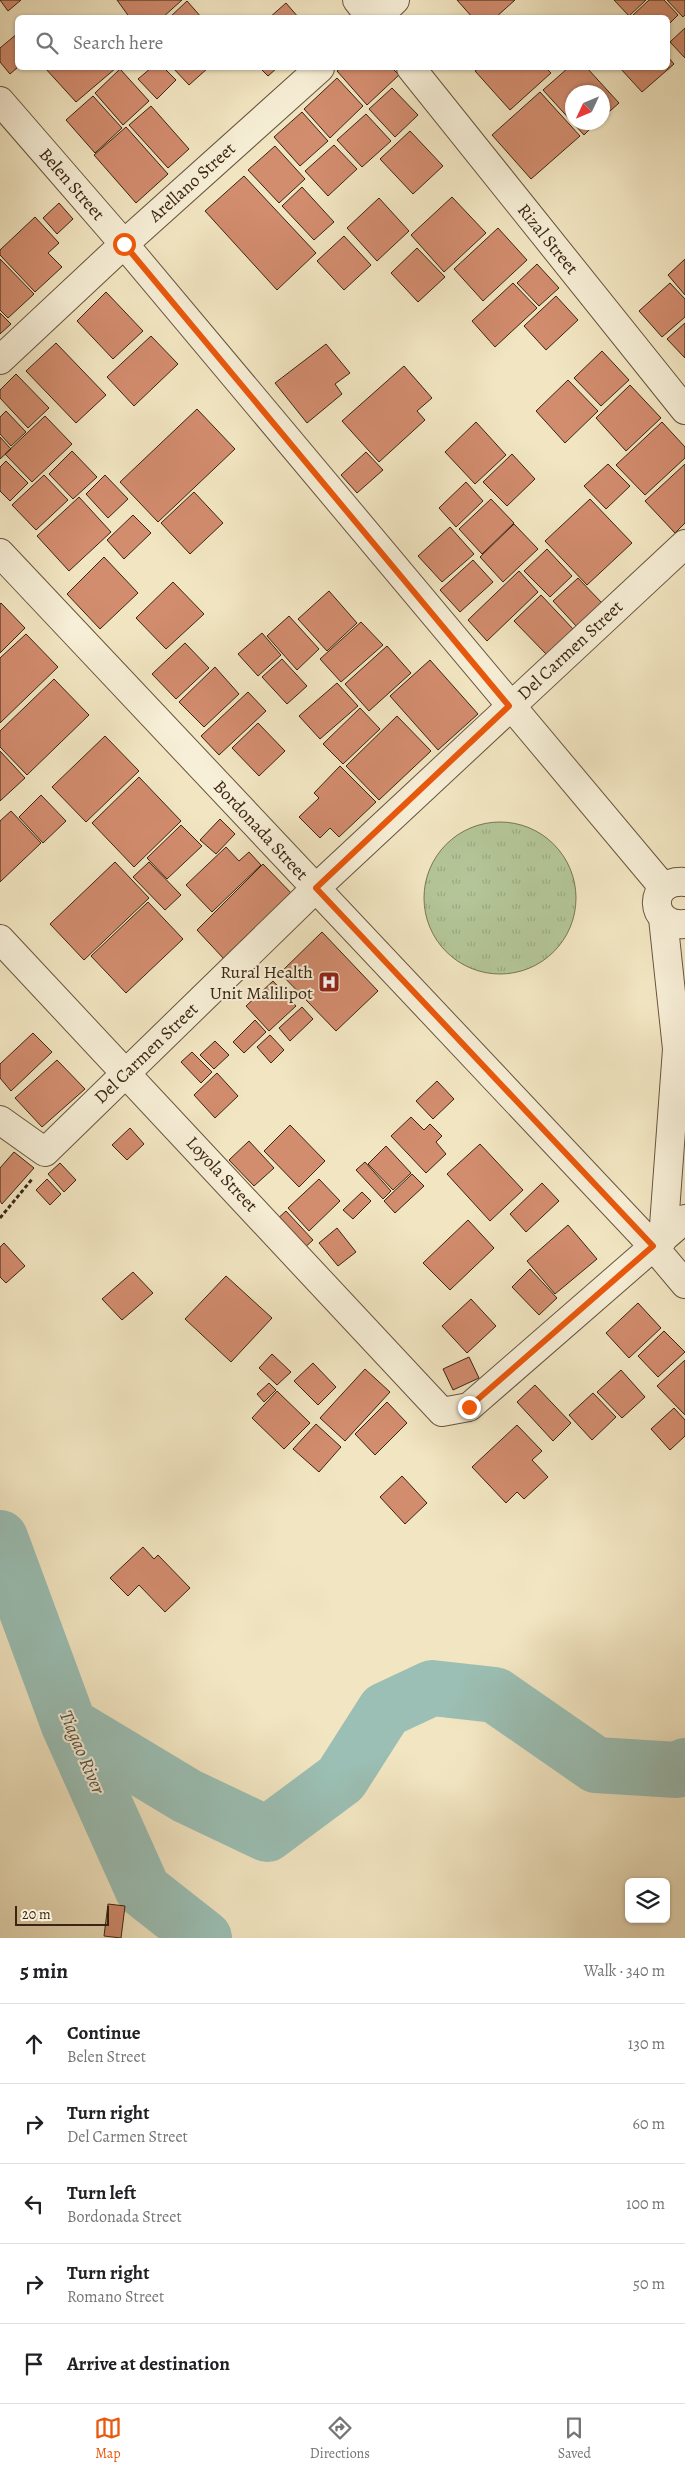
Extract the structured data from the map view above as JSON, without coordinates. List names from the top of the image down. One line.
{"streets":{"street":["Arellano Street","Belen Street","Rizal Street","Del Carmen Street","Bordonada Street","Loyola Street"]},"crossings":[["Arellano Street","Belen Street"],["Belen Street","Del Carmen Street"],["Del Carmen Street","Bordonada Street"],["Del Carmen Street","Loyola Street"],["Bordonada Street","Loyola Street"]],"water":["Tiagao River"],"places":{"hospital":["Rural Health Unit Malilipot"]},"scale_bar":"20 m","north":"bottom left","page":{"search":"Search here","scale":"20 m","heading":["5 min","Walk · 340 m"],"list":[["Continue","Belen Street","130 m"],["Turn right","Del Carmen Street","60 m"],["Turn left","Bordonada Street","100 m"],["Turn right","Romano Street","50 m"],"Arrive at destination"],"nav":["Map","Directions","Saved"]}}
